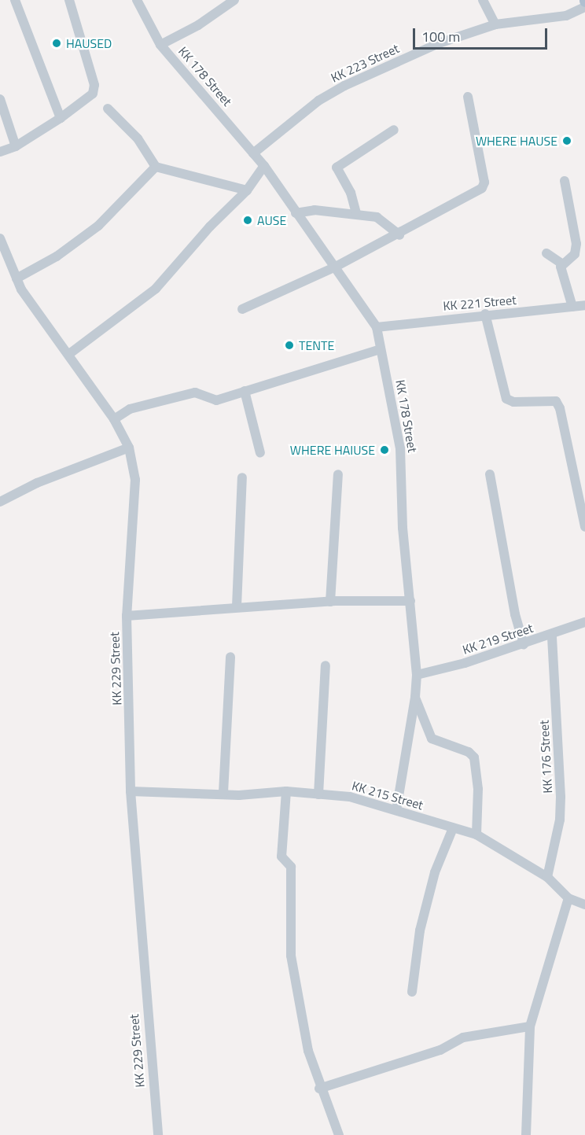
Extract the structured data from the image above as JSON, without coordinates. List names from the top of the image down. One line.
{"streets":{"street":["KK 223 Street","KK 178 Street","KK 221 Street","KK 219 Street","KK 229 Street","KK 176 Street","KK 215 Street"]},"crossings":[["KK 223 Street","KK 178 Street"],["KK 178 Street","KK 221 Street"],["KK 178 Street","KK 219 Street"],["KK 178 Street","KK 215 Street"],["KK 219 Street","KK 176 Street"],["KK 229 Street","KK 215 Street"],["KK 176 Street","KK 215 Street"]],"places":["HAUSED","WHERE HAUSE","AUSE","TENTE","WHERE HAIUSE"],"scale_bar":"100 m"}
